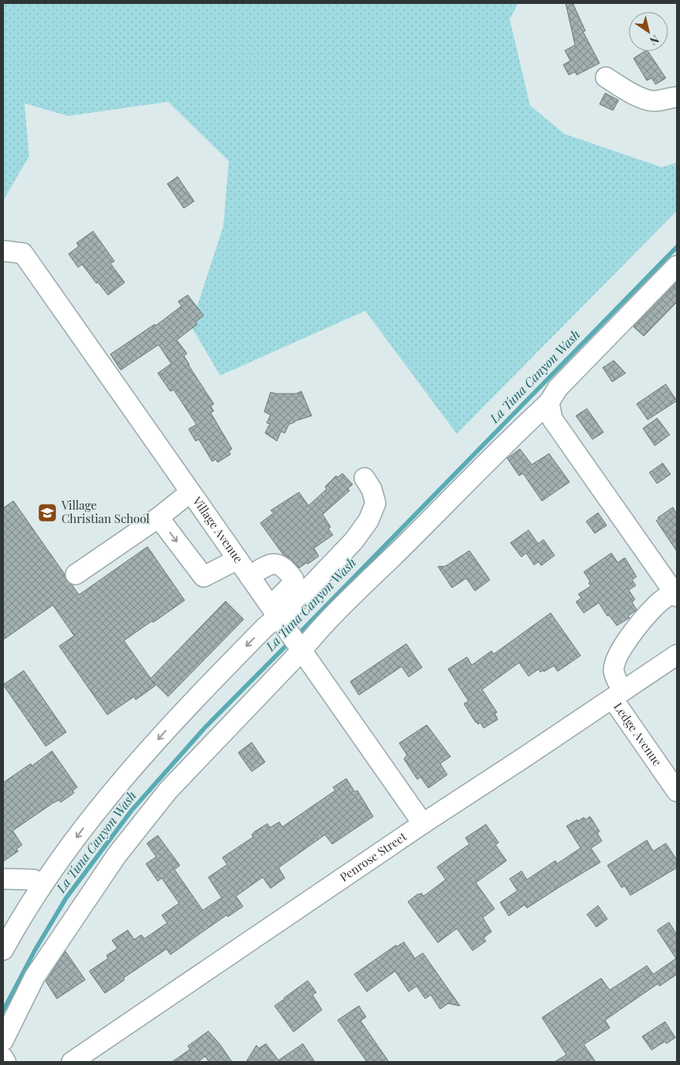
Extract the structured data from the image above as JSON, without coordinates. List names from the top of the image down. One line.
{"streets":{"street":["Village Avenue","Ledge Avenue","Penrose Street"]},"crossings":[["Village Avenue","Penrose Street"],["Ledge Avenue","Penrose Street"]],"water":["La Tuna Canyon Wash"],"places":{"school or university":["Village Christian School"]},"north":"bottom right"}
